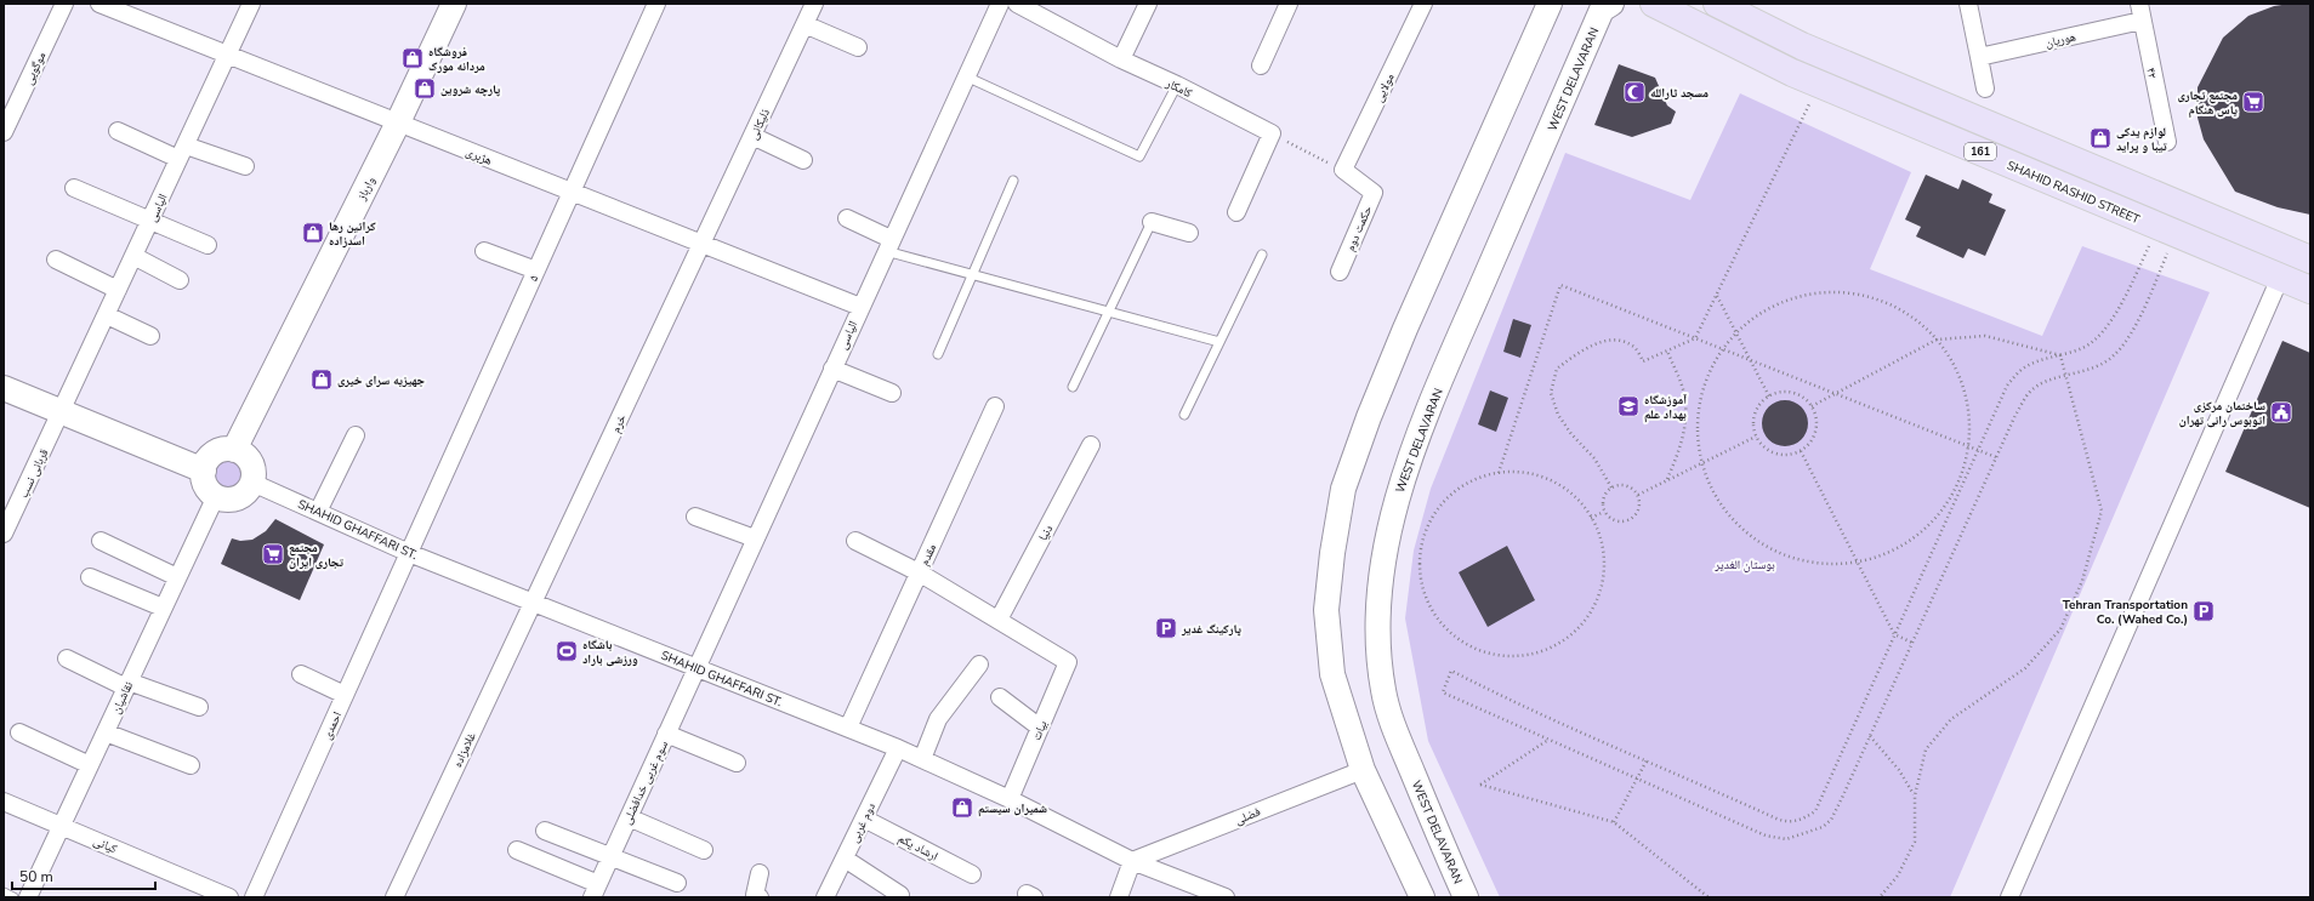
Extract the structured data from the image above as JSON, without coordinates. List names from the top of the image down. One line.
{"streets":{"main road":["WEST DELAVARAN","161","وارباز","SHAHID RASHID STREET"],"street":["هوریان","موگویی","۴۲","کامکار","مولایی","ذلیکانی","هژبری","الیاسی","حکمت دوم","۵","خرم","قربانی نسب","SHAHID GHAFFARI ST.","دنیا","مقدم","نقاشیان","احمدی","بیات","غلامزاده","سوم غربی خدافضلی","فضلی","دوم غربی","کیانی","ارشاد یکم"]},"crossings":[["هوریان","۴۲"],["مولایی","حکمت دوم"],["ذلیکانی","هژبری"],["ذلیکانی","خرم"],["هژبری","وارباز"],["هژبری","الیاسی"],["هژبری","۵"],["هژبری","خرم"],["وارباز","SHAHID GHAFFARI ST."],["وارباز","نقاشیان"],["الیاسی","قربانی نسب"],["الیاسی","SHAHID GHAFFARI ST."],["الیاسی","سوم غربی خدافضلی"],["۵","SHAHID GHAFFARI ST."],["۵","احمدی"],["خرم","SHAHID GHAFFARI ST."],["خرم","غلامزاده"],["SHAHID GHAFFARI ST.","نقاشیان"],["SHAHID GHAFFARI ST.","احمدی"],["SHAHID GHAFFARI ST.","بیات"],["SHAHID GHAFFARI ST.","غلامزاده"],["SHAHID GHAFFARI ST.","سوم غربی خدافضلی"],["SHAHID GHAFFARI ST.","فضلی"],["SHAHID GHAFFARI ST.","دوم غربی"],["دنیا","مقدم"],["مقدم","بیات"],["نقاشیان","کیانی"],["دوم غربی","ارشاد یکم"]],"parks":["بوستان الغدیر"],"places":{"shop":["فروشگاه مردانه مورک","پارچه شروین","لوازم یدکی تیبا و پراید","کراتین رها اسدزاده","جهیزیه سرای خیری","شمیران سیستم"],"mosque":["مسجد ثارالله"],"supermarket":["مجتمع تجاری یاس هنگام","مجتمع تجاری ایران"],"school or university":["آموزشگاه بهداد علم"],"public building":["ساختمان مرکزی اتوبوس رانی تهران"],"parking":["Tehran Transportation Co. (Wahed Co.)","پارکینگ غدیر"],"sports":["باشگاه ورزشی باراد"]},"scale_bar":"50 m"}
